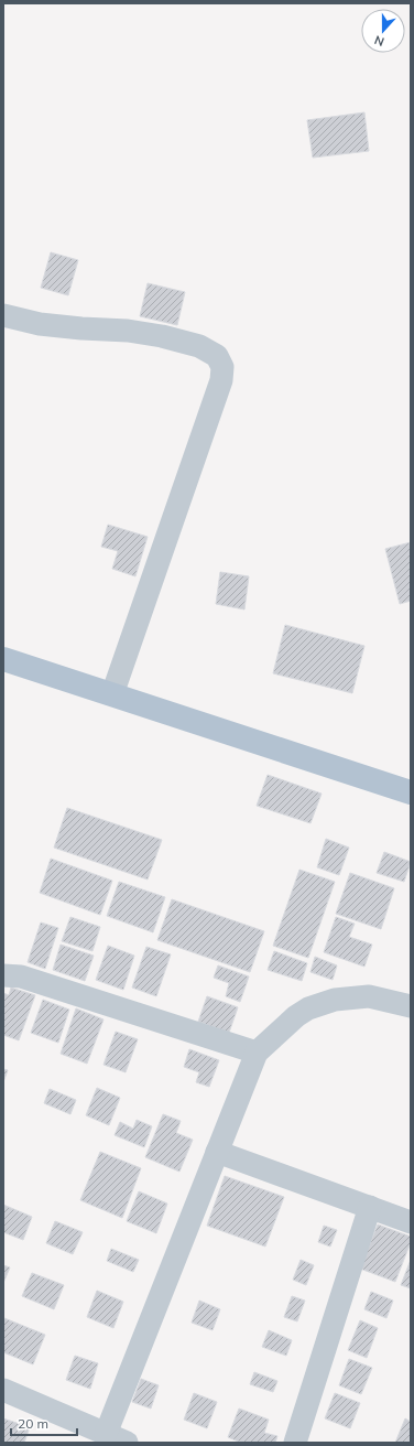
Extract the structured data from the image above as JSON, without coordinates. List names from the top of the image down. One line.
{"scale_bar":"20 m","north":"bottom"}
